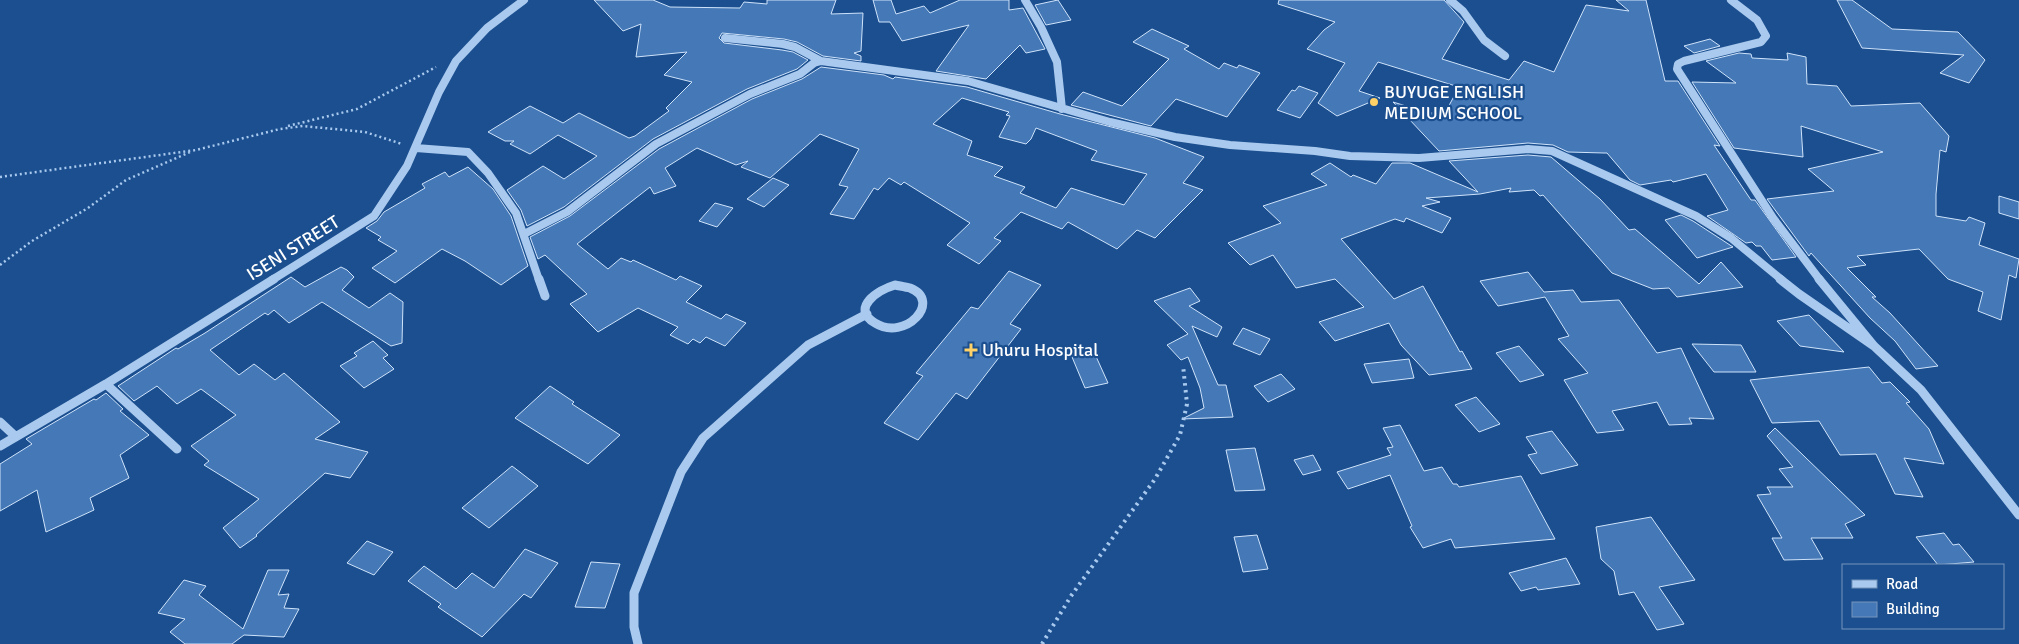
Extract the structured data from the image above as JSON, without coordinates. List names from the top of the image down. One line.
{"streets":{"street":["ISENI STREET"]},"places":{"other":["BUYUGE ENGLISH MEDIUM SCHOOL"],"health":["Uhuru Hospital"]},"legend":["Road","Building"]}
